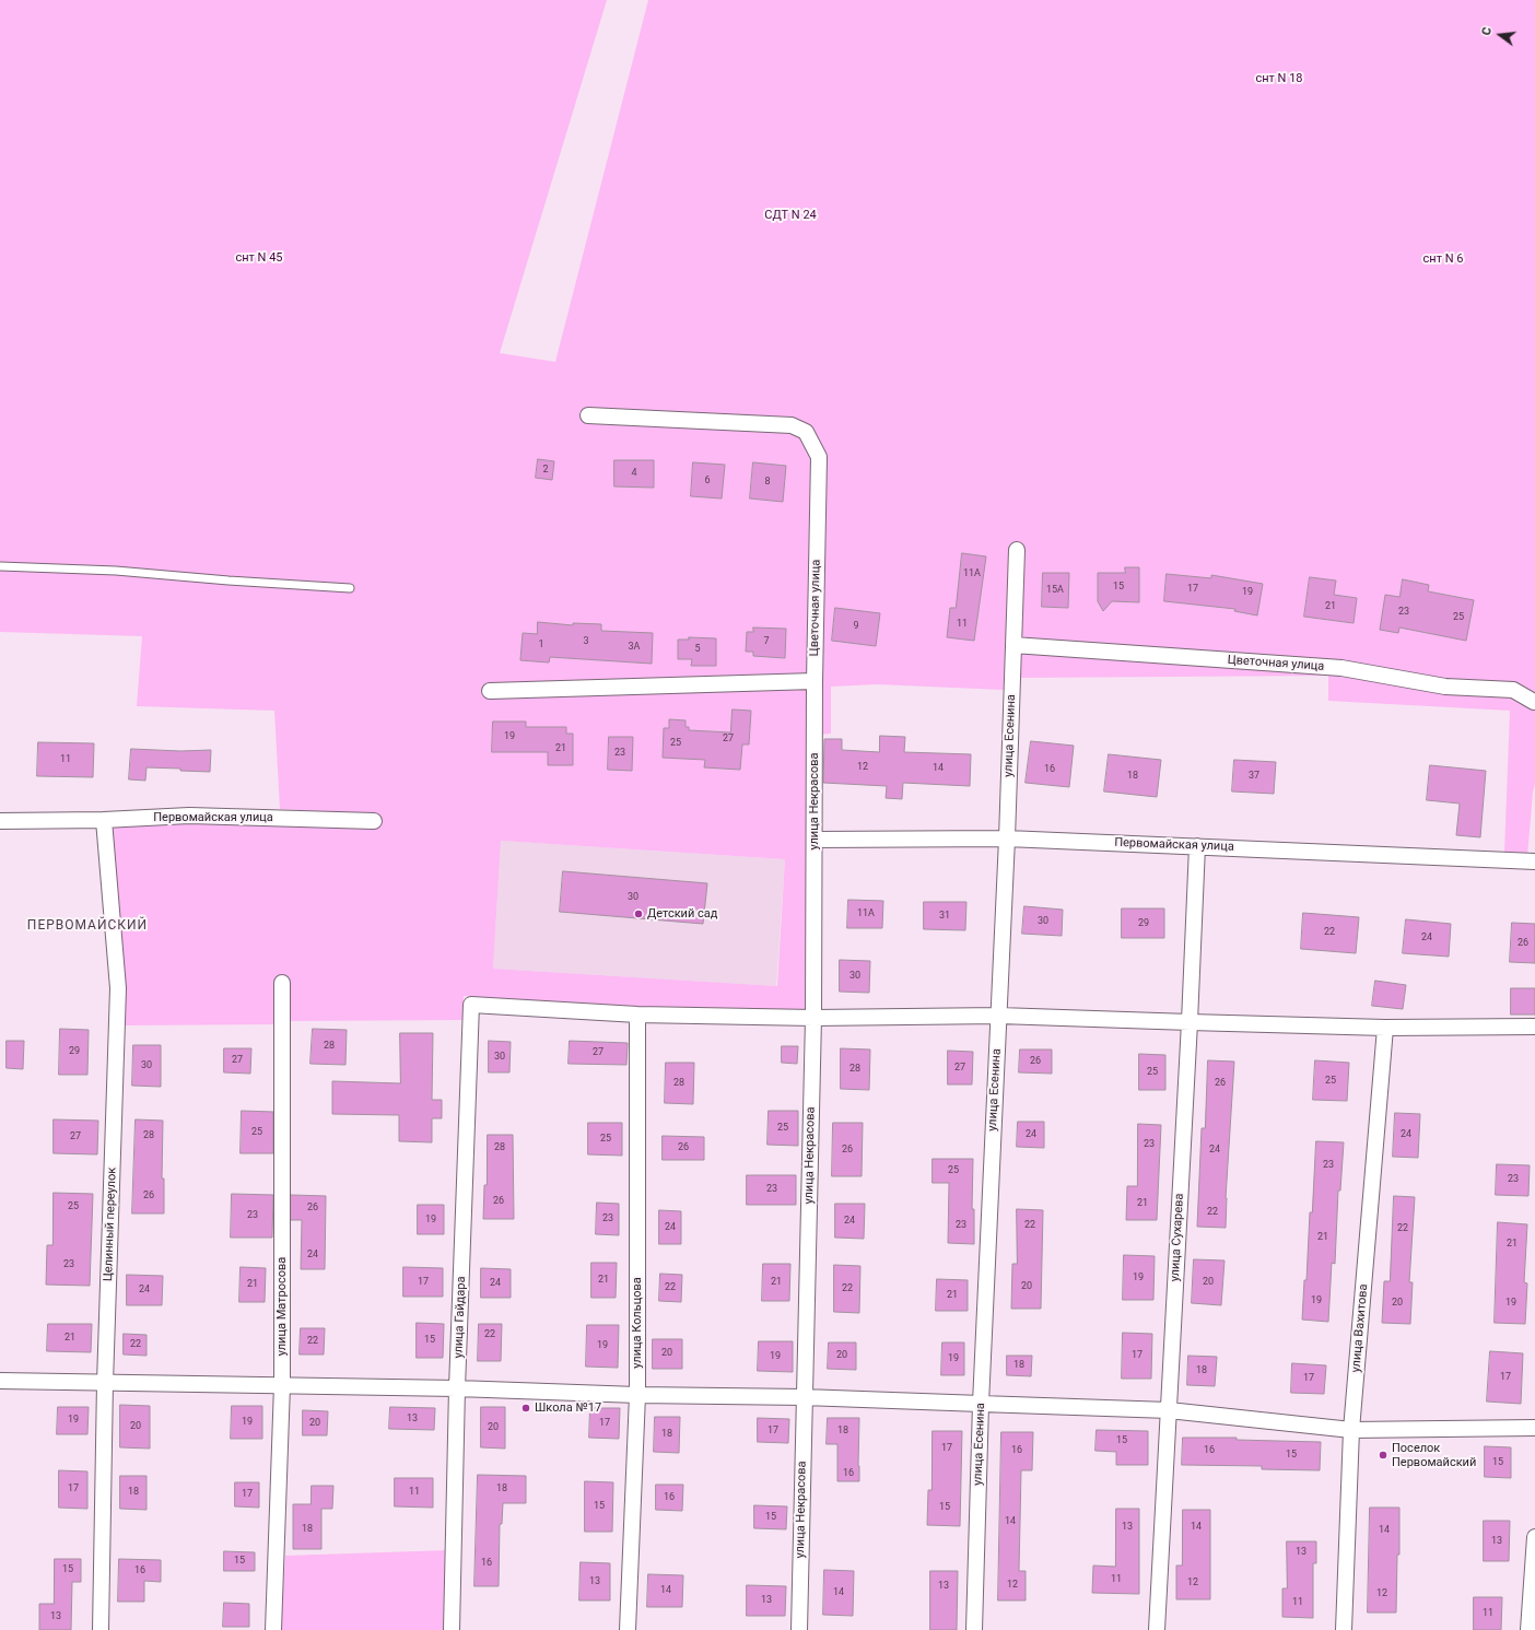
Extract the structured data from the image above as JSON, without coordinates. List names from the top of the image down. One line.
{"streets":{"street":["Цветочная улица","улица Есенина","улица Некрасова","Первомайская улица","Целинный переулок","улица Сухарева","улица Матросова","улица Гайдара","улица Кольцова","улица Вахитова"]},"crossings":[["Цветочная улица","улица Есенина"],["Цветочная улица","улица Некрасова"],["улица Есенина","Первомайская улица"],["улица Некрасова","Первомайская улица"],["Первомайская улица","Целинный переулок"],["Первомайская улица","улица Сухарева"],["улица Гайдара","улица Кольцова"]],"districts":["ПЕРВОМАЙСКИЙ"],"parks":["снт N 18","СДТ N 24","снт N 45","снт N 6"],"places":["Детский сад","Школа №17","Поселок Первомайский"],"house_numbers":["2","4","6","8","11А","15","17","15А","19","21","23","25","11","9","3","7","1","3А","5","19","27","25","21","23","11","12","14","16","18","37","30","11А","31","30","29","22","24","26","30","28","29","27","30","27","26","30","27","28","25","25","28","26","25","25","24","24","28","27","25","23","28","26","26","24","23","25","23","23","26","26","21","25","26","22","23","23","19","24","23","22","24","22","21","21","24","23","19","21","17","21","20","24","21","20","22","22","24","21","19","20","19","22","21","15","22","22","19","20","20","17","19","19","18","18","17","17","13","19","19","20","17","20","20","17","18","18","15","17","16","16","15","15","16","17","18","18","11","17","16","15","15","15","14","13","14","18","14","13","13","15","16","15","16","11","13","12","12","13","14","14","12","13","11","11","13"],"north":"left"}
